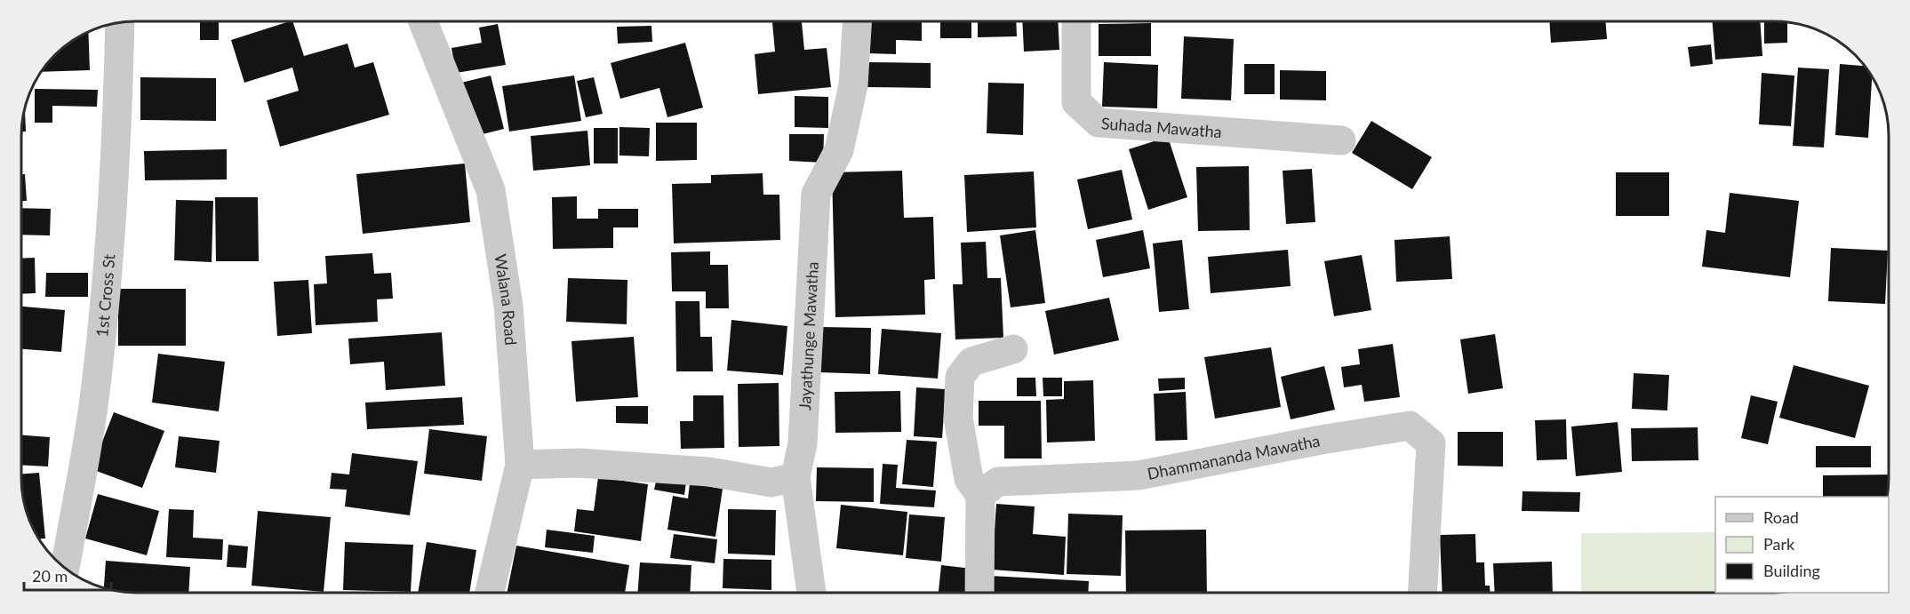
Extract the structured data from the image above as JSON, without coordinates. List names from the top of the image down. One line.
{"streets":{"street":["Suhada Mawatha","1st Cross St","Walana Road","Jayathunge Mawatha","Dhammananda Mawatha"]},"legend":["Road","Park","Building"],"scale_bar":"20 m"}
